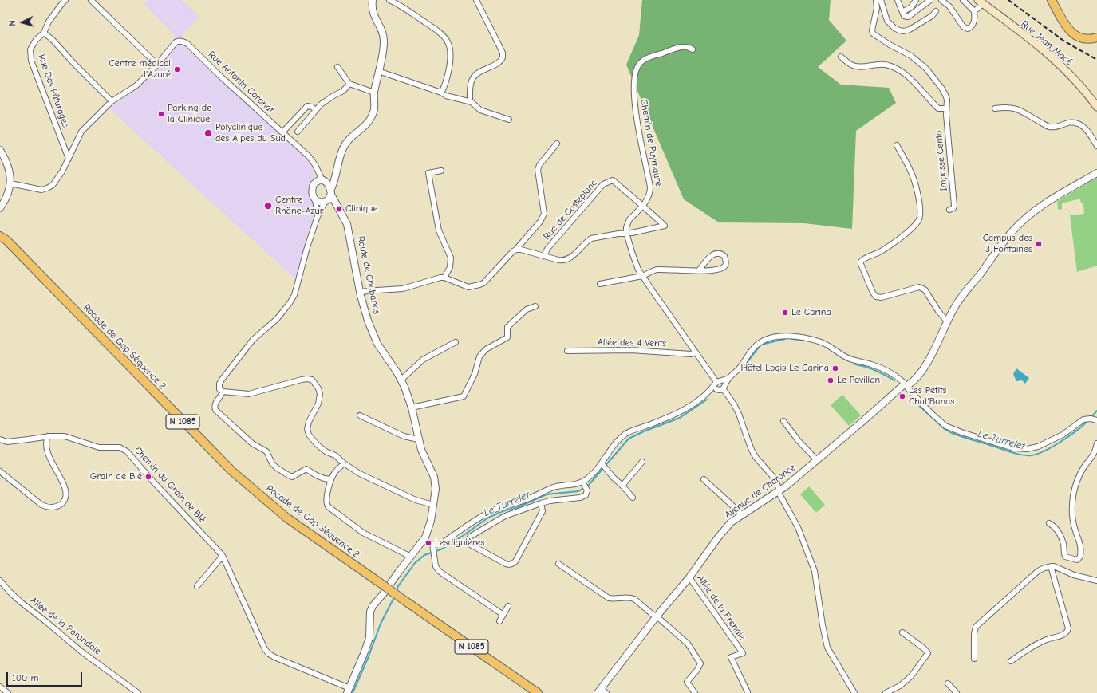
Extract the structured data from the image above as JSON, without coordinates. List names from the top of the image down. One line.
{"streets":{"main road":["Rue Jean Macé","Rocade de Gap Séquence 2","N 1085"],"street":["Rue Antonin Coronat","Rue Dès Pâturages","Chemin de Puymaure","Impasse Cento","Rue de Costeplane","Route de Chabanas","Allée des 4 Vents","Chemin du Grain de Blé","Avenue de Charance","Allée de la Frenaie","Allée de la Farandole"]},"crossings":[["Rue Antonin Coronat","Route de Chabanas"],["Chemin de Puymaure","Rue de Costeplane"],["Route de Chabanas","Chemin du Grain de Blé"],["Avenue de Charance","Allée de la Frenaie"]],"water":["Le Turrelet"],"places":["Centre médical l'Azuré","Parking de la Clinique","Polyclinique des Alpes du Sud","Centre Rhône-Azur","Clinique","Campus des 3 Fontaines","Le Carina","Hôtel Logis Le Carina","Le Pavillon","Les Petits Chat'Banas","Grain de Blé","Lesdiguières"],"scale_bar":"100 m","north":"left"}
